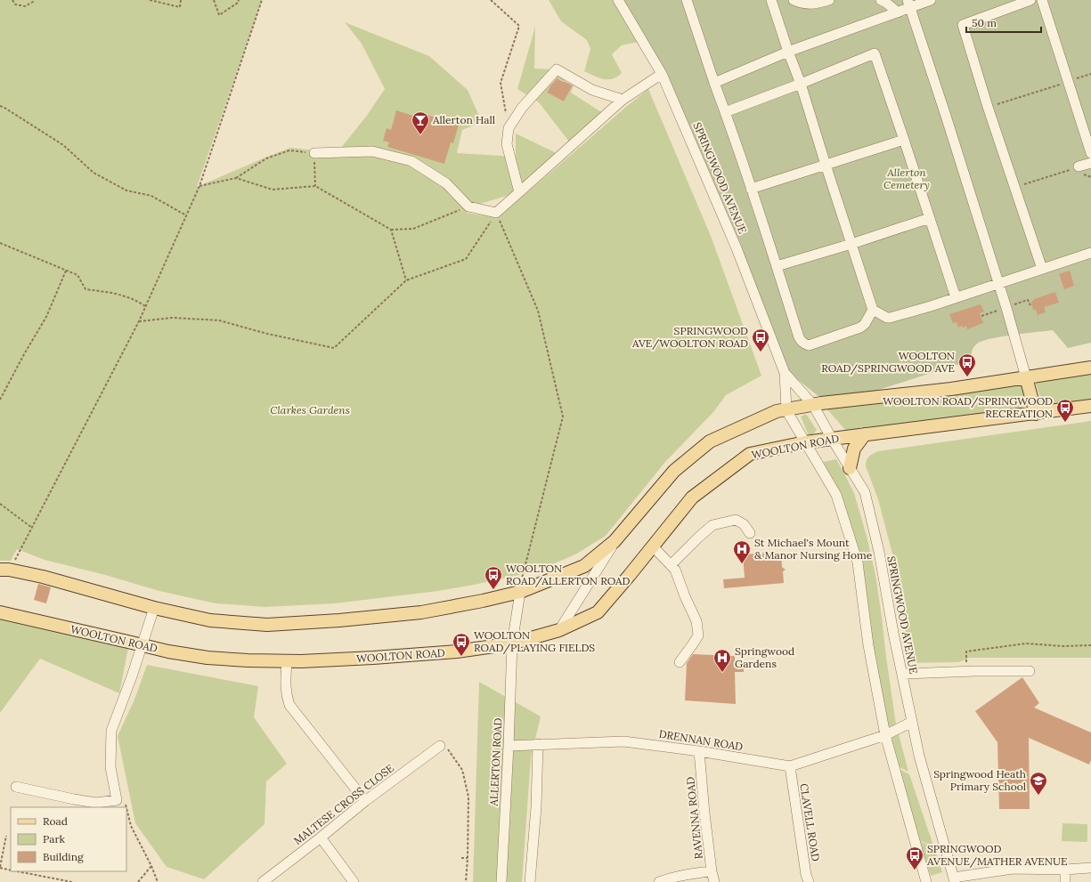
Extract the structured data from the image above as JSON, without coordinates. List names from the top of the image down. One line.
{"streets":{"main road":["WOOLTON ROAD"],"street":["SPRINGWOOD AVENUE","DRENNAN ROAD","ALLERTON ROAD","MALTESE CROSS CLOSE","RAVENNA ROAD","CLAVELL ROAD"]},"crossings":[["SPRINGWOOD AVENUE","WOOLTON ROAD"],["SPRINGWOOD AVENUE","DRENNAN ROAD"],["WOOLTON ROAD","ALLERTON ROAD"],["DRENNAN ROAD","ALLERTON ROAD"],["DRENNAN ROAD","RAVENNA ROAD"],["DRENNAN ROAD","CLAVELL ROAD"]],"parks":["Allerton Cemetery","Clarkes Gardens"],"places":{"bar":["Allerton Hall"],"bus stop":["SPRINGWOOD AVE/WOOLTON ROAD","WOOLTON ROAD/SPRINGWOOD AVE","WOOLTON ROAD/SPRINGWOOD RECREATION","WOOLTON ROAD/ALLERTON ROAD","WOOLTON ROAD/PLAYING FIELDS","SPRINGWOOD AVENUE/MATHER AVENUE"],"hospital":["St Michael's Mount & Manor Nursing Home","Springwood Gardens"],"school or university":["Springwood Heath Primary School"]},"legend":["Road","Park","Building"],"scale_bar":"50 m"}
